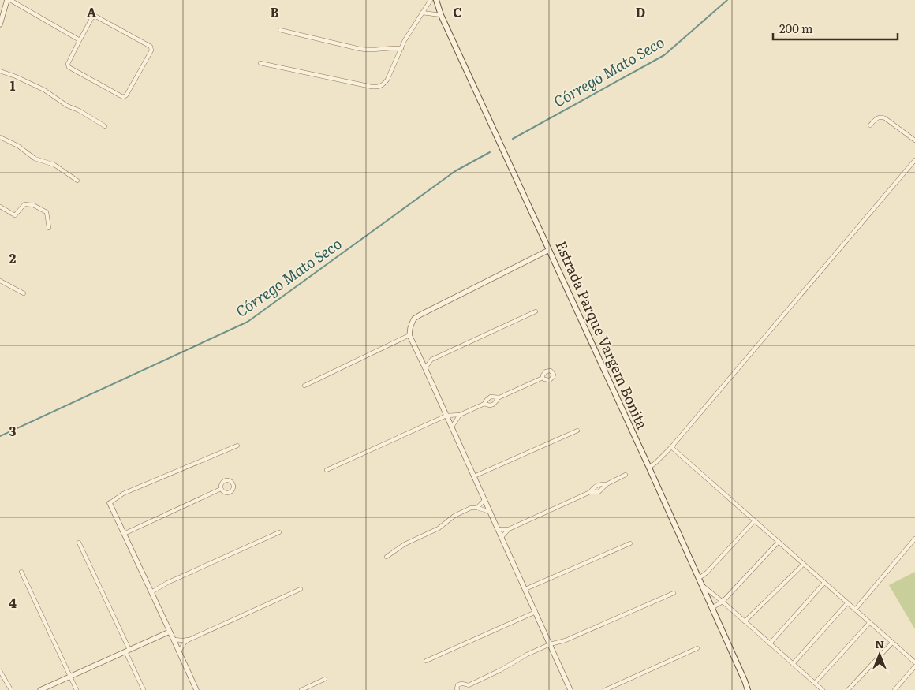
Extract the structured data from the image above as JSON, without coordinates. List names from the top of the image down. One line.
{"streets":{"main road":["Estrada Parque Vargem Bonita"]},"water":["Córrego Mato Seco"],"scale_bar":"200 m","north":"top","grid":{"columns":["A","B","C","D"],"rows":["1","2","3","4"]}}
